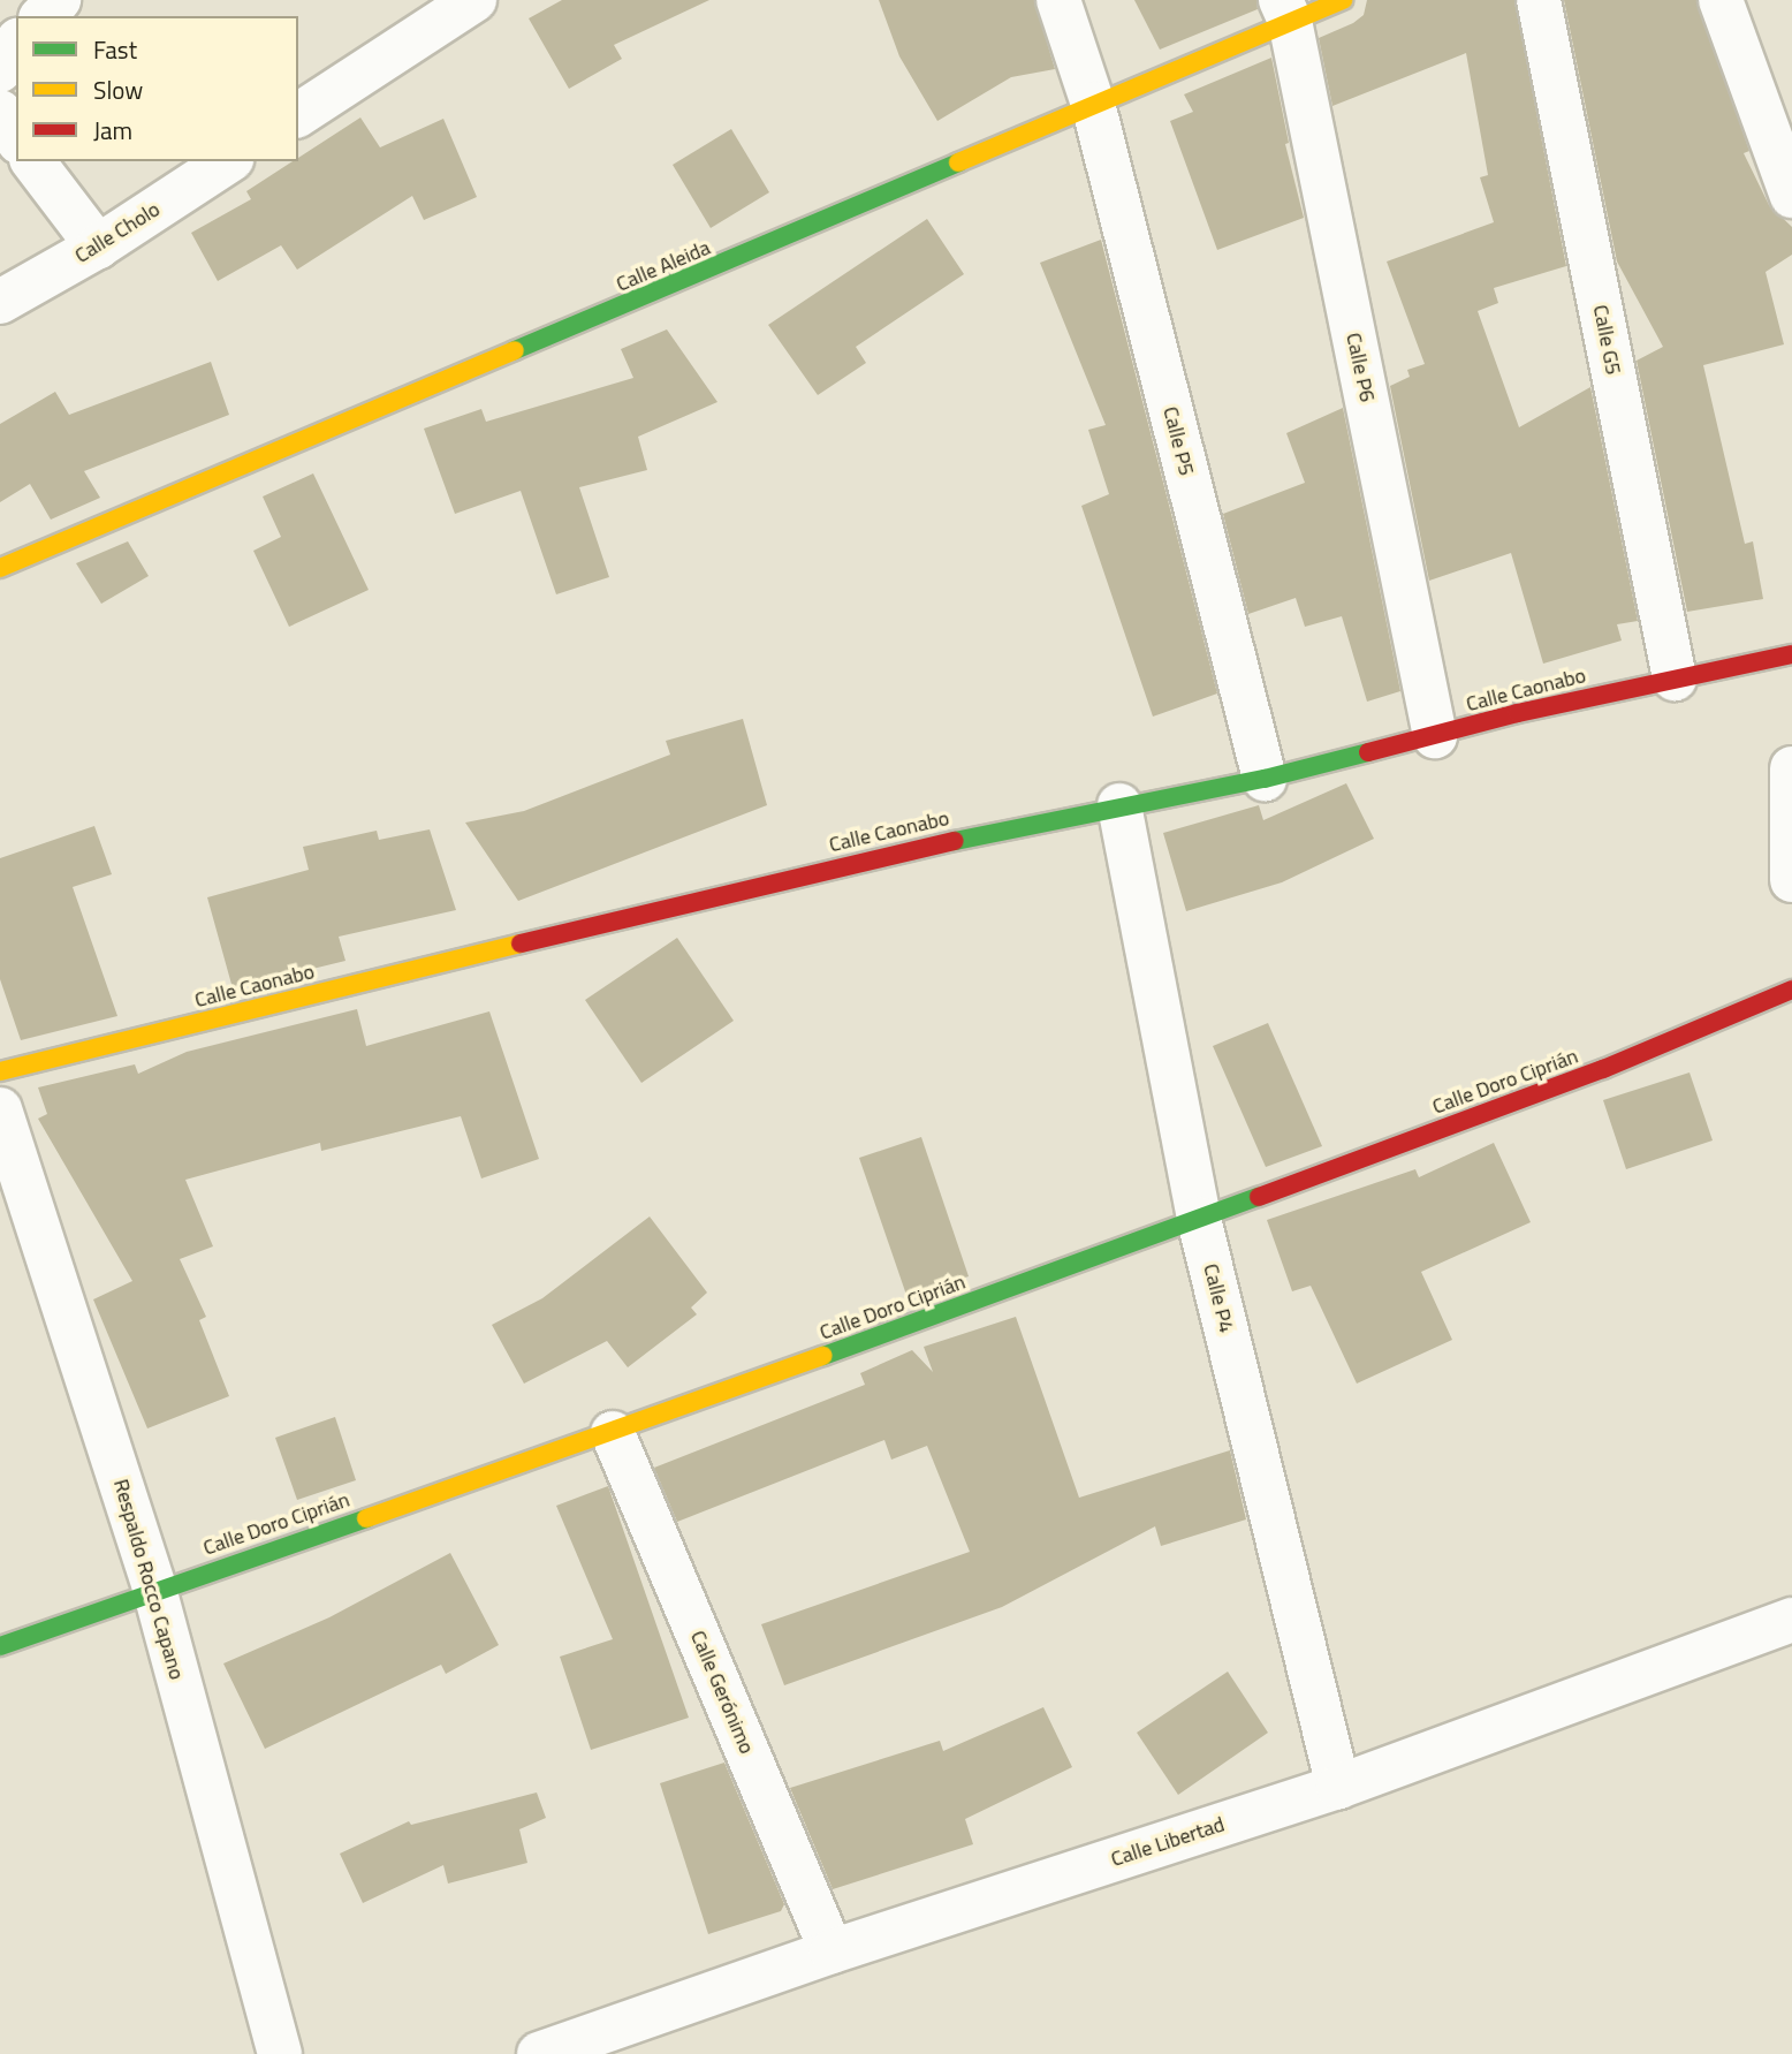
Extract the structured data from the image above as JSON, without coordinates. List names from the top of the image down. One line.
{"streets":{"street":["Calle Cholo","Calle Aleida","Calle G5","Calle P6","Calle P5","Calle Caonabo","Calle Doro Ciprián","Calle P4","Respaldo Rocco Capano","Calle Gerónimo","Calle Libertad"]},"crossings":[["Calle Aleida","Calle P6"],["Calle Aleida","Calle P5"],["Calle G5","Calle Caonabo"],["Calle P6","Calle Caonabo"],["Calle P5","Calle Caonabo"],["Calle Caonabo","Calle P4"],["Calle Doro Ciprián","Calle P4"],["Calle Doro Ciprián","Respaldo Rocco Capano"],["Calle Doro Ciprián","Calle Gerónimo"],["Calle P4","Calle Libertad"],["Calle Gerónimo","Calle Libertad"]],"legend":["Fast","Slow","Jam"]}
